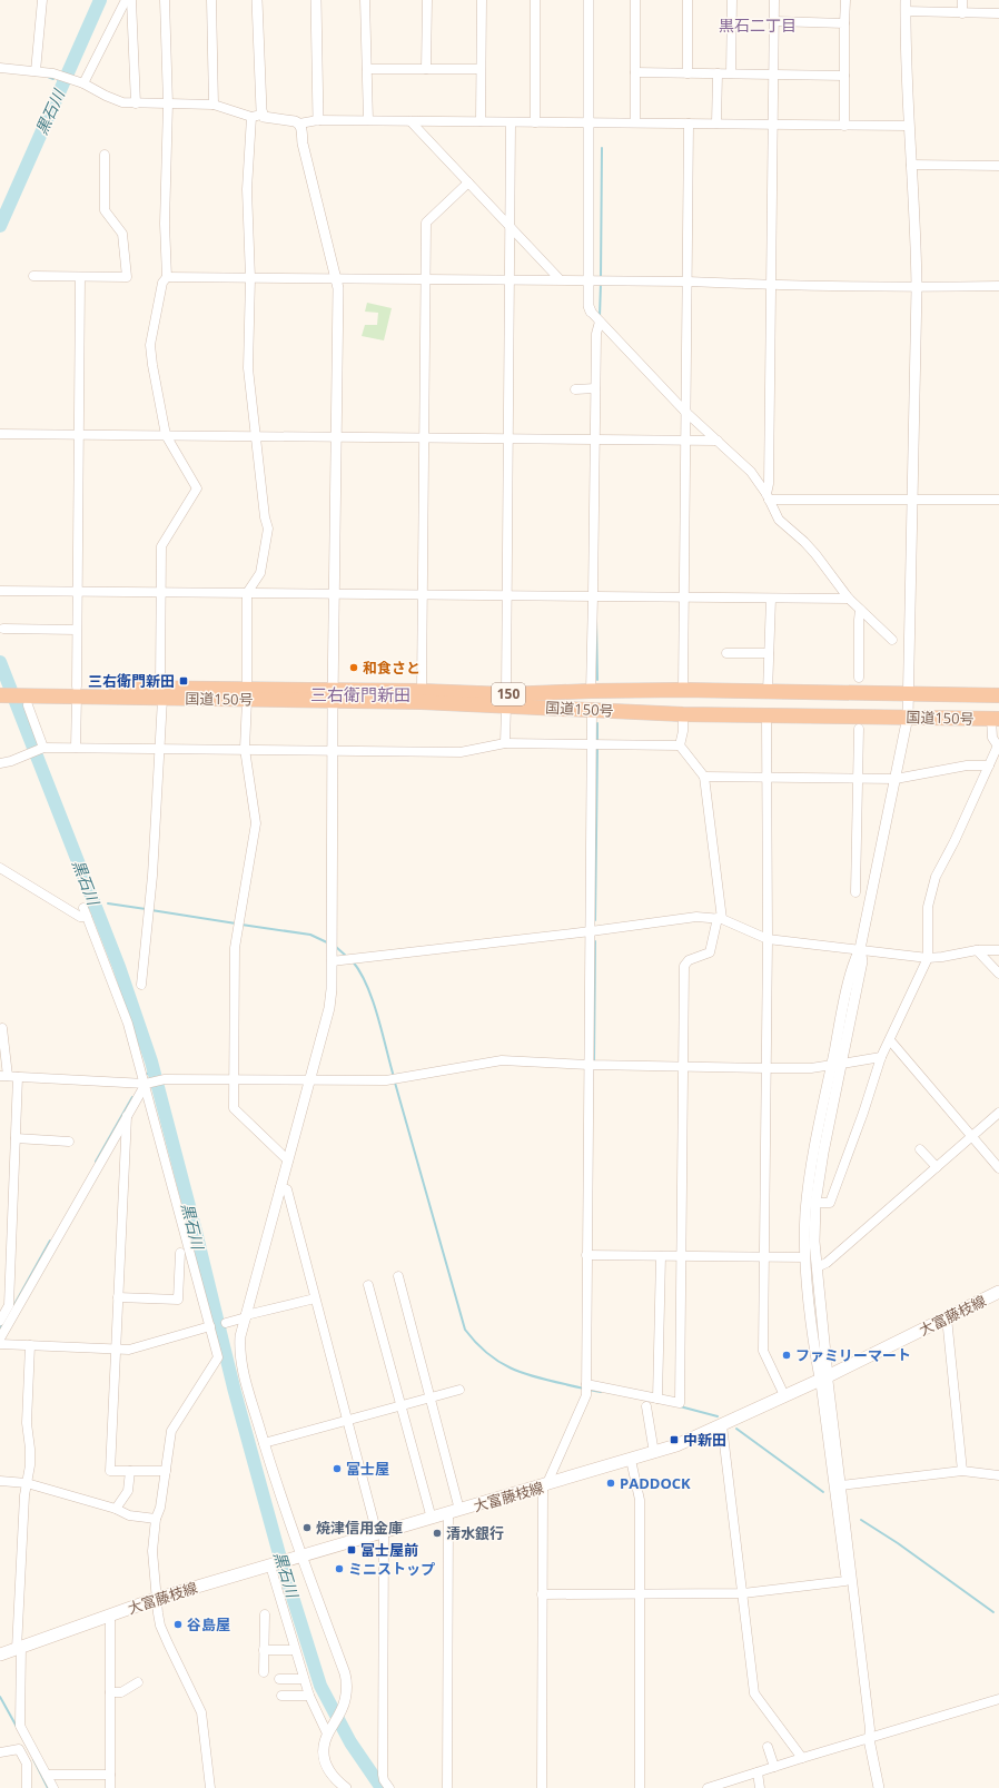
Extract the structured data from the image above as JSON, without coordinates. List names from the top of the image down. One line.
{"streets":{"highway":["150","国道150号"],"main road":["大富藤枝線"]},"districts":["黒石二丁目","三右衛門新田"],"water":["黒石川"],"places":{"other":["和食さと","ファミリーマート","富士屋","PADDOCK","焼津信用金庫","清水銀行","ミニストップ","谷島屋"],"transit":["三右衛門新田","中新田","富士屋前"]}}
